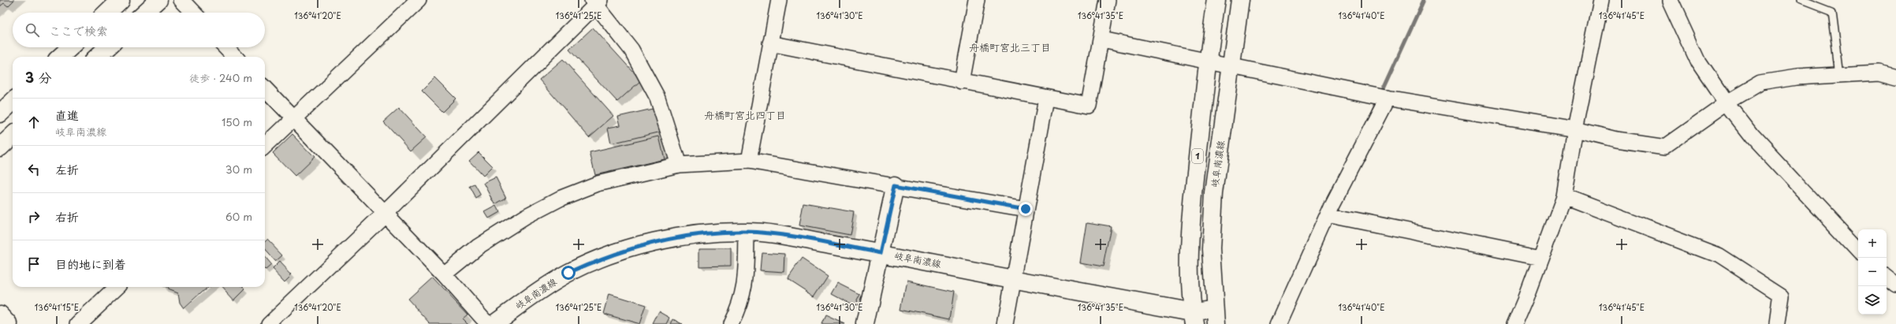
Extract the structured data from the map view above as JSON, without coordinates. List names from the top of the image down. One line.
{"streets":{"main road":["1","岐阜南濃線"]},"crossings":[["1","岐阜南濃線"]],"districts":["舟橋町宮北三丁目","舟橋町宮北四丁目"],"page":{"search":"ここで検索","heading":["3 分","徒歩 · 240 m"],"list":[["直進","岐阜南濃線","150 m"],["左折","30 m"],["右折","60 m"],"目的地に到着"],"map_buttons":["+","−"]},"coordinates":["136°41'20\"E","136°41'25\"E","136°41'30\"E","136°41'35\"E","136°41'40\"E","136°41'45\"E","136°41'15\"E"]}
